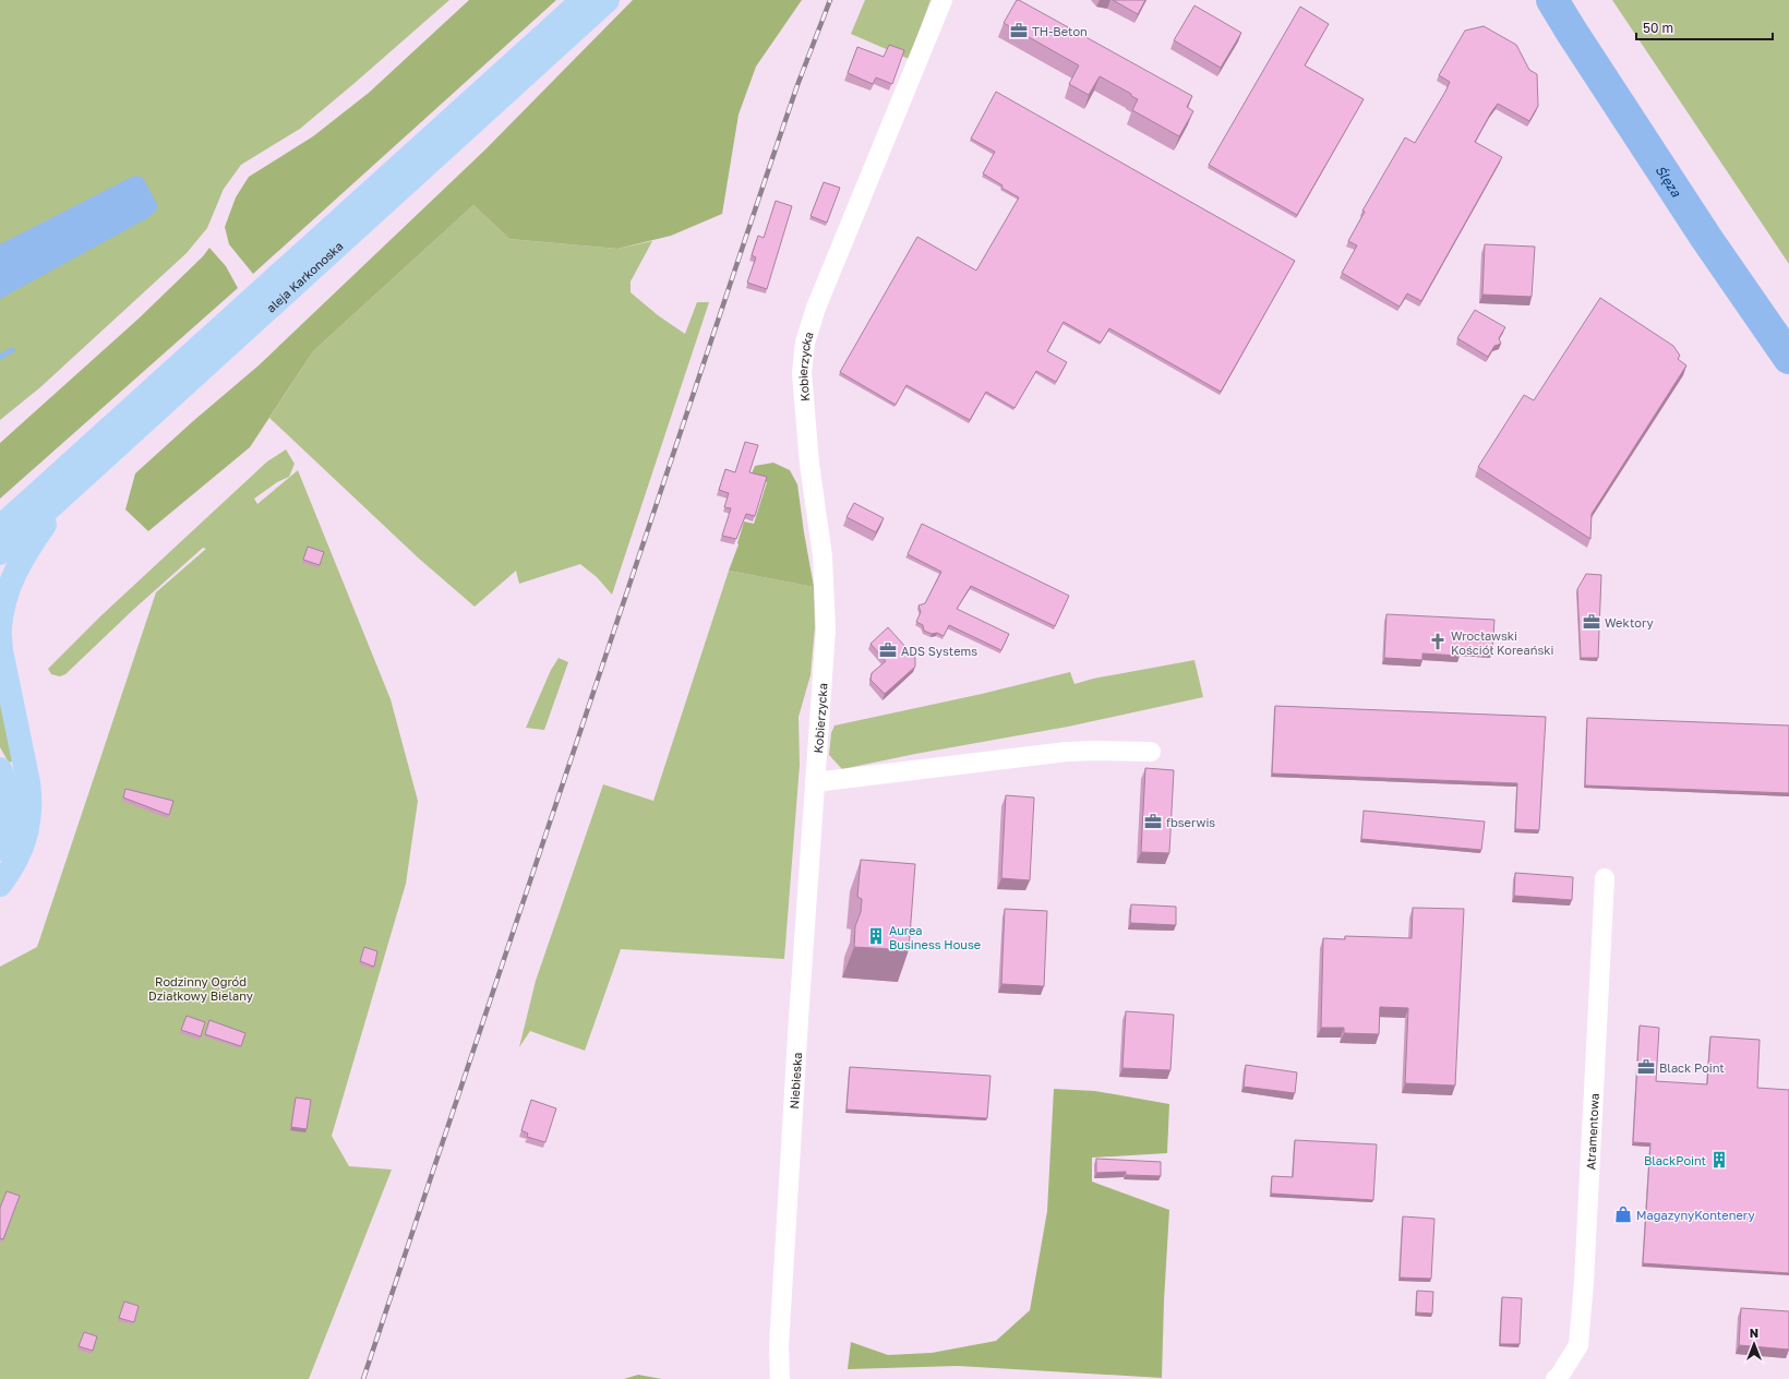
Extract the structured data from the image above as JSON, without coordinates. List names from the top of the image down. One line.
{"streets":{"main road":["aleja Karkonoska"],"street":["Kobierzycka","Niebieska","Atramentowa"]},"crossings":[["Kobierzycka","Niebieska"]],"water":["Ślęza"],"parks":["Rodzinny Ogród Działkowy Bielany"],"places":{"office":["TH-Beton","Wektory","ADS Systems","fbserwis","Black Point"],"church":["Wrocławski Kościół Koreański"],"building":["Aurea Business House","BlackPoint"],"shop":["MagazynyKontenery"]},"scale_bar":"50 m","north":"top"}
